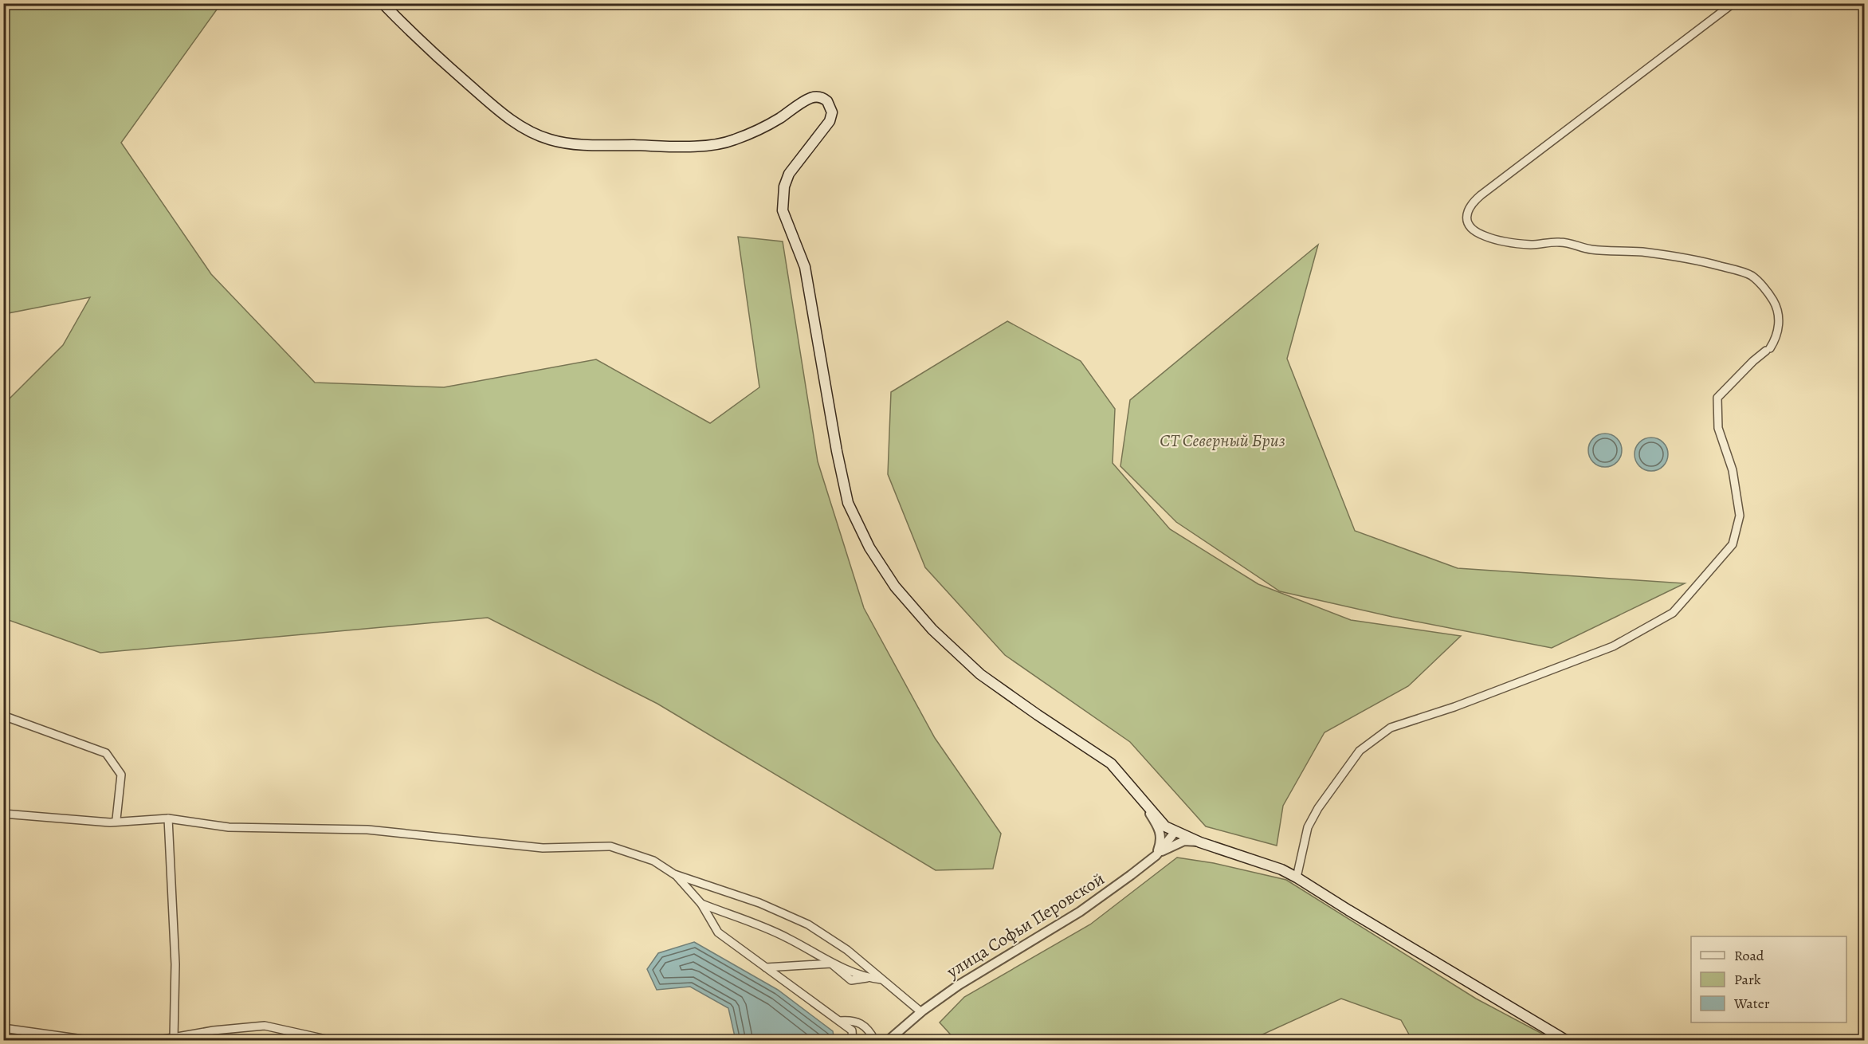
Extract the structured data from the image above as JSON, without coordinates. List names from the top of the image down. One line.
{"streets":{"street":["улица Софьи Перовской"]},"parks":["СТ Северный Бриз"],"legend":["Road","Park","Water"]}
